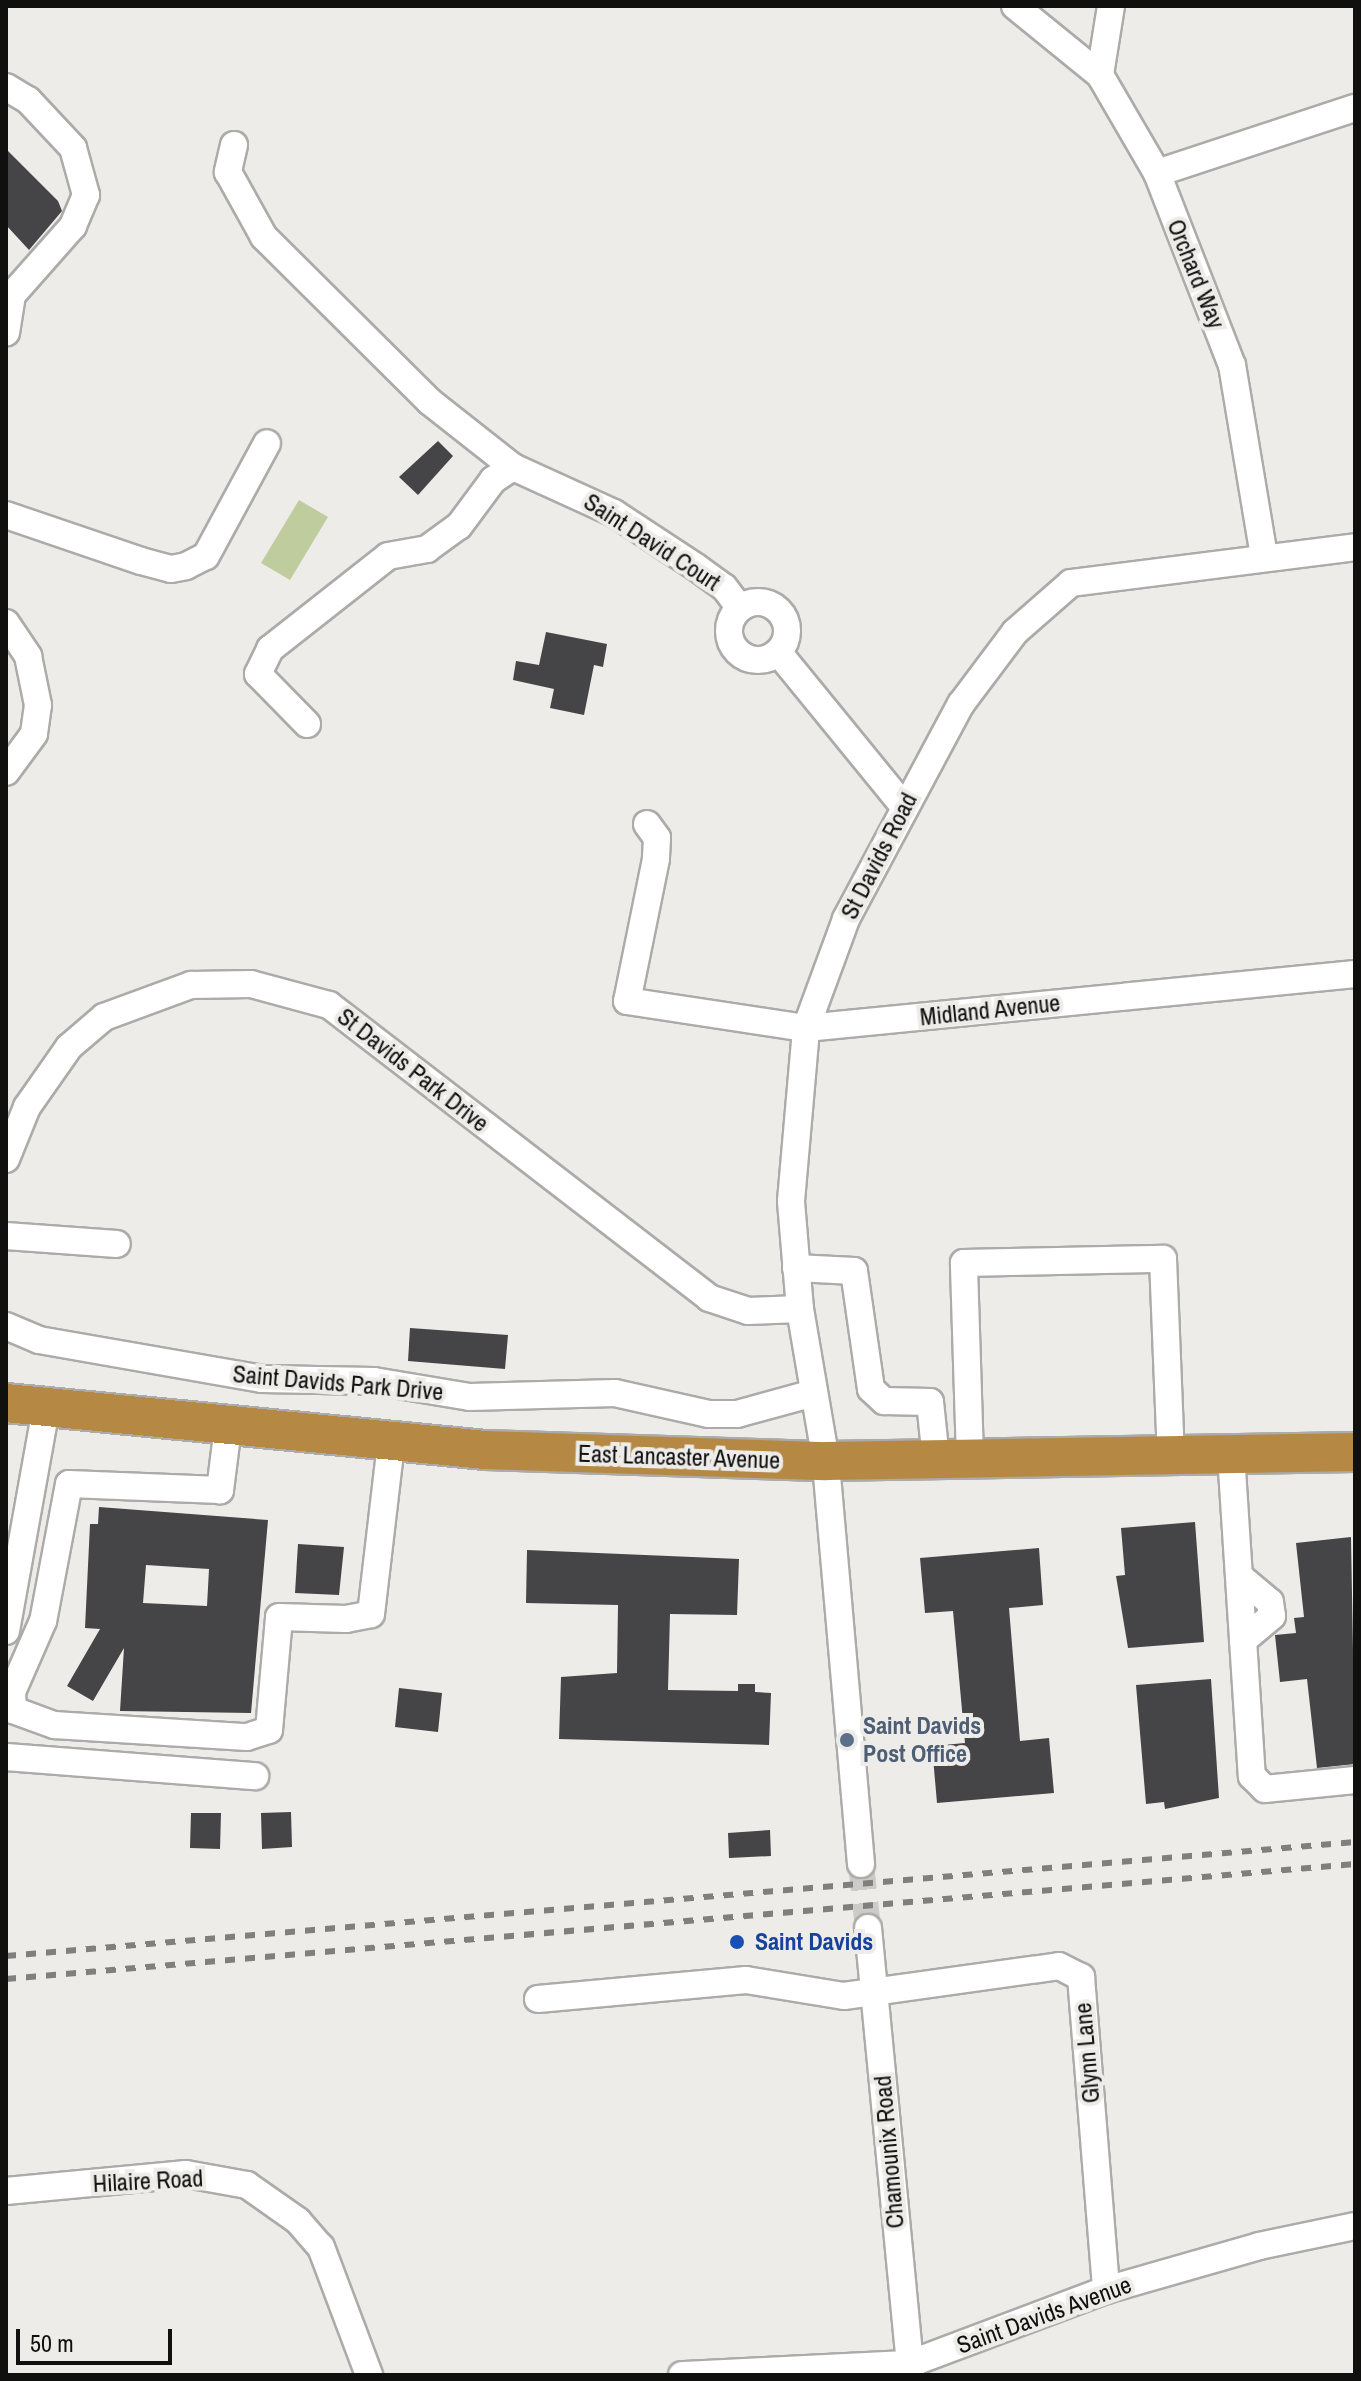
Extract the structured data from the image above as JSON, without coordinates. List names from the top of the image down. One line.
{"streets":{"highway":["East Lancaster Avenue"],"street":["Orchard Way","Saint David Court","St Davids Road","Midland Avenue","St Davids Park Drive","Saint Davids Park Drive","Glynn Lane","Chamounix Road","Hilaire Road","Saint Davids Avenue"]},"crossings":[["Orchard Way","St Davids Road"],["St Davids Road","Midland Avenue"],["St Davids Road","St Davids Park Drive"],["St Davids Road","Saint Davids Park Drive"],["St Davids Road","East Lancaster Avenue"],["Glynn Lane","Chamounix Road"],["Glynn Lane","Saint Davids Avenue"],["Chamounix Road","Saint Davids Avenue"]],"places":["Saint Davids Post Office","Saint Davids"],"scale_bar":"50 m"}
